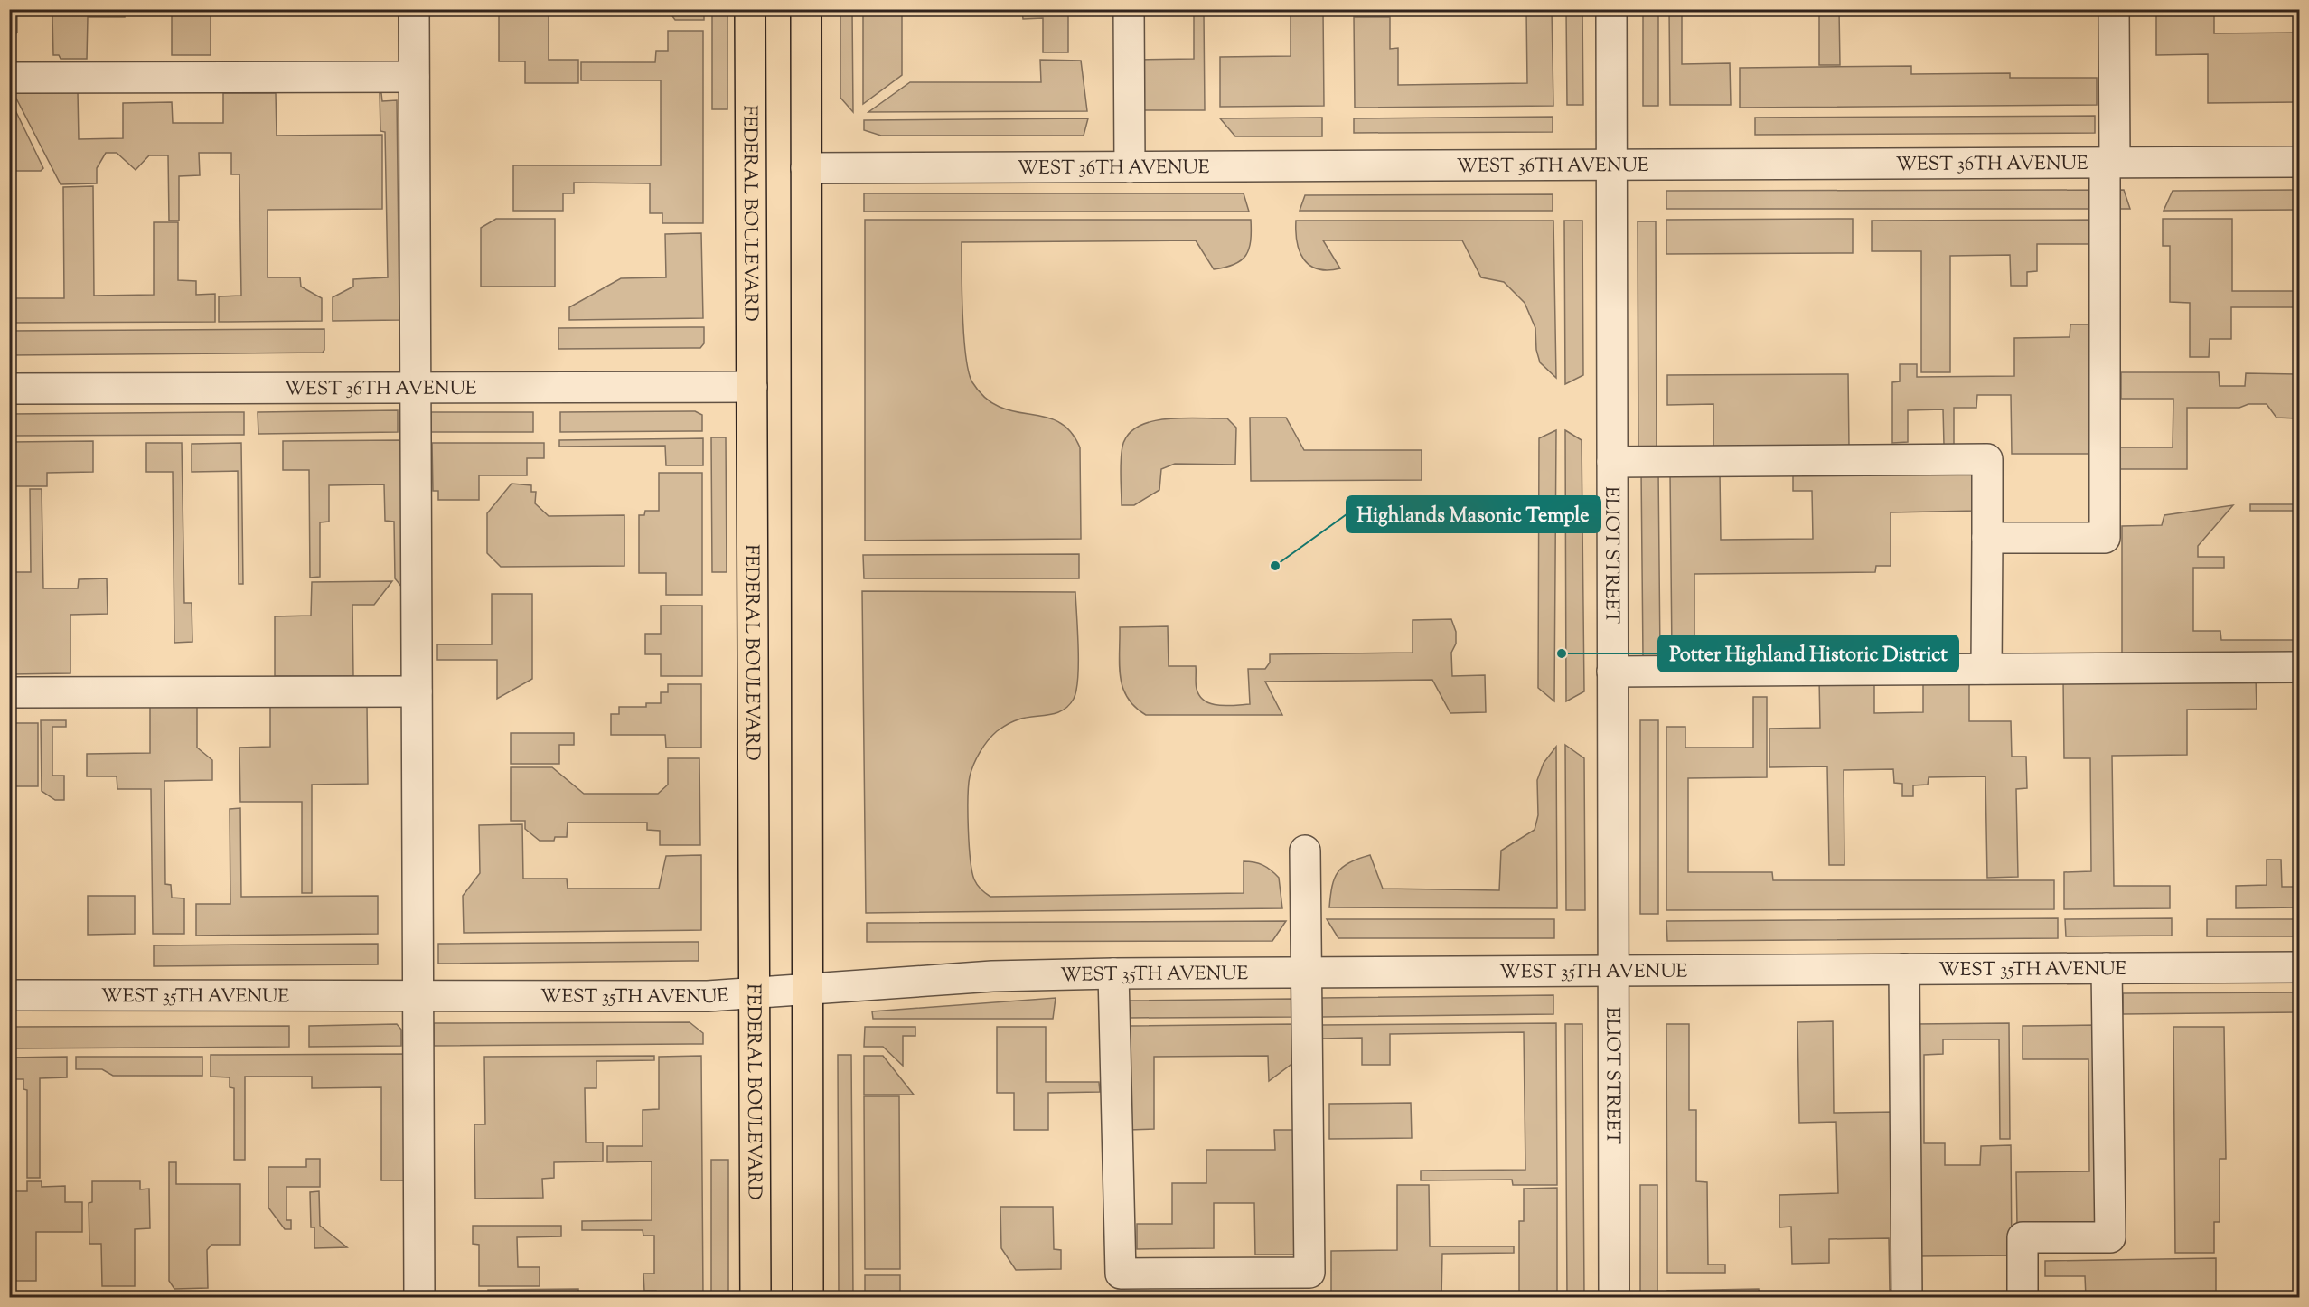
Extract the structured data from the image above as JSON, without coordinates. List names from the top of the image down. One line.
{"streets":{"main road":["FEDERAL BOULEVARD"],"street":["WEST 36TH AVENUE","ELIOT STREET","WEST 35TH AVENUE"]},"crossings":[["WEST 36TH AVENUE","FEDERAL BOULEVARD"],["WEST 36TH AVENUE","ELIOT STREET"],["FEDERAL BOULEVARD","WEST 35TH AVENUE"],["ELIOT STREET","WEST 35TH AVENUE"]],"places":["Highlands Masonic Temple","Potter Highland Historic District"]}
